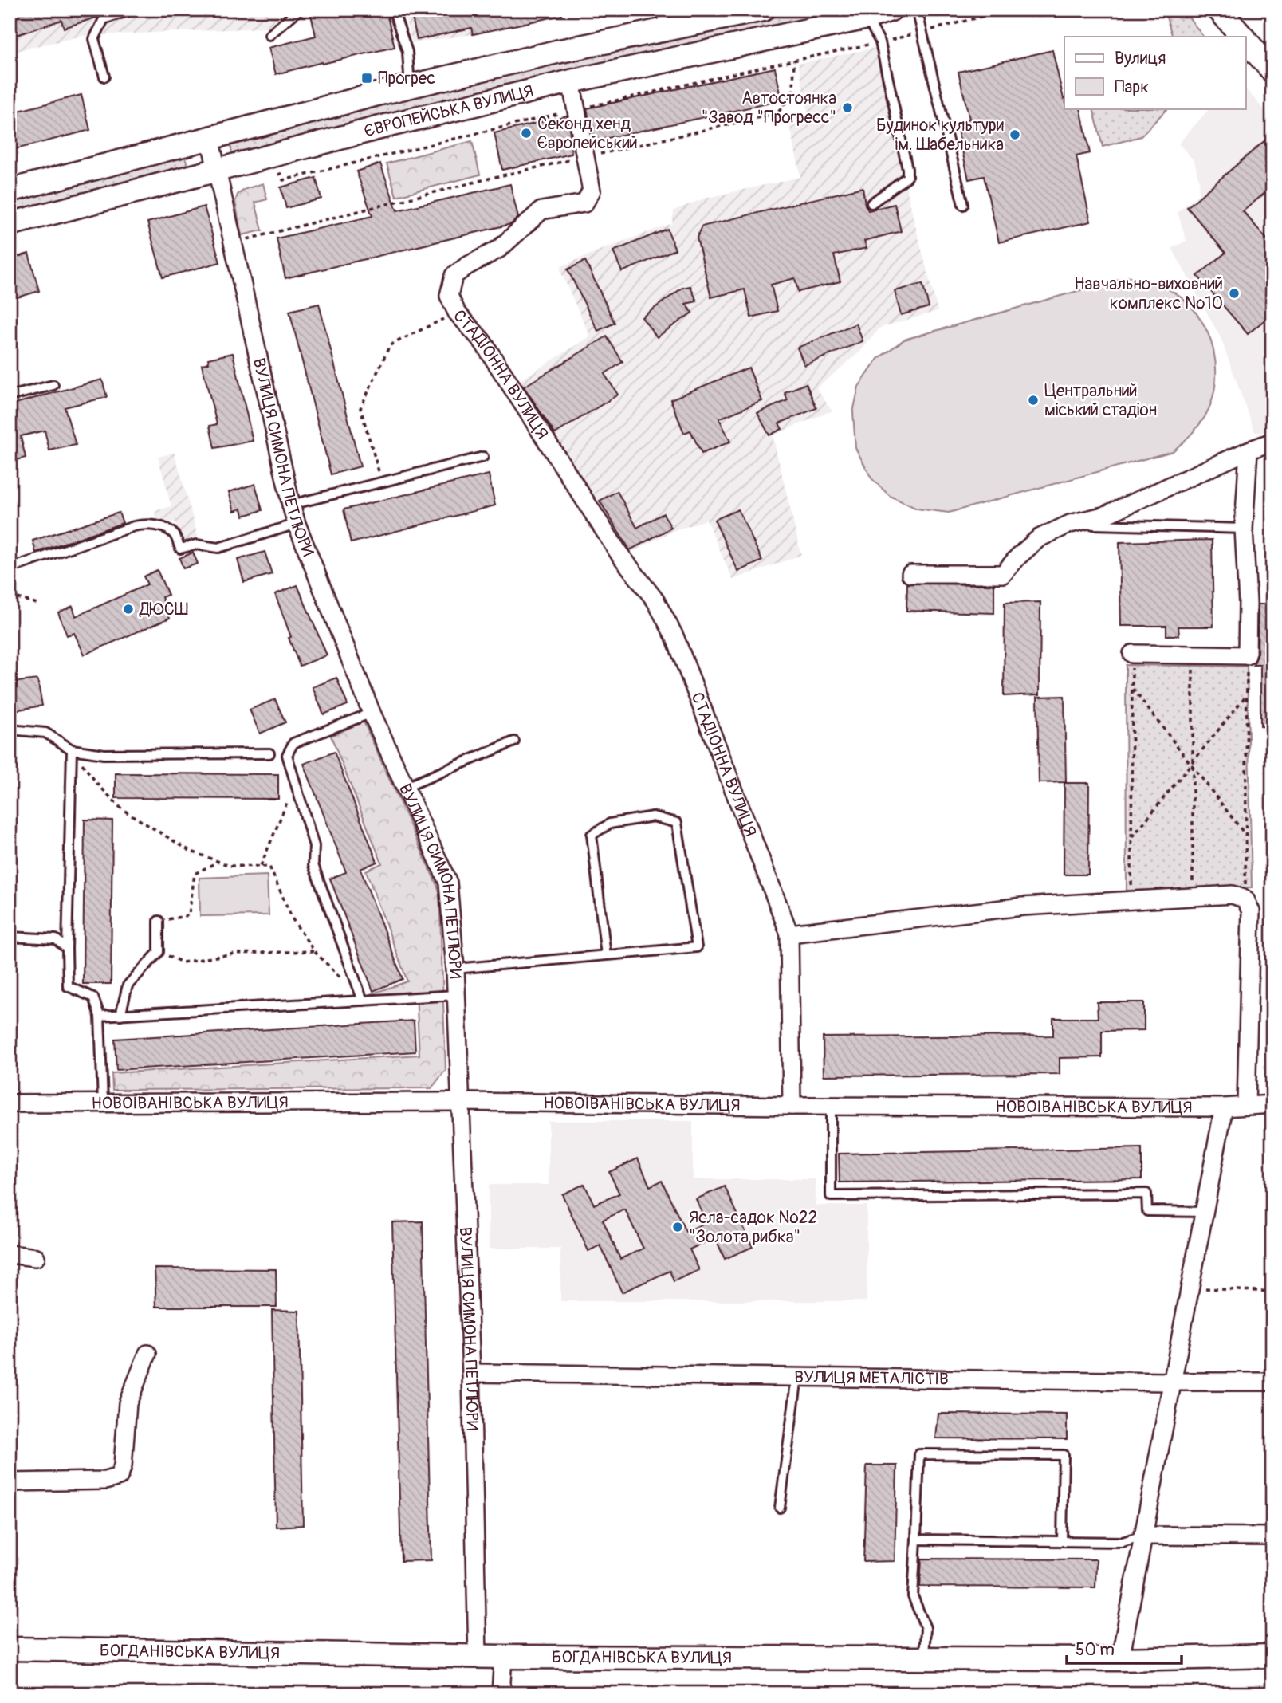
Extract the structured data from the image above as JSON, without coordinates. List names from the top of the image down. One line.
{"streets":{"street":["ЄВРОПЕЙСЬКА ВУЛИЦЯ","СТАДІОННА ВУЛИЦЯ","ВУЛИЦЯ СИМОНА ПЕТЛЮРИ","НОВОІВАНІВСЬКА ВУЛИЦЯ","ВУЛИЦЯ МЕТАЛІСТІВ","БОГДАНІВСЬКА ВУЛИЦЯ"]},"crossings":[["ЄВРОПЕЙСЬКА ВУЛИЦЯ","СТАДІОННА ВУЛИЦЯ"],["ЄВРОПЕЙСЬКА ВУЛИЦЯ","ВУЛИЦЯ СИМОНА ПЕТЛЮРИ"],["ВУЛИЦЯ СИМОНА ПЕТЛЮРИ","НОВОІВАНІВСЬКА ВУЛИЦЯ"],["ВУЛИЦЯ СИМОНА ПЕТЛЮРИ","ВУЛИЦЯ МЕТАЛІСТІВ"],["ВУЛИЦЯ СИМОНА ПЕТЛЮРИ","БОГДАНІВСЬКА ВУЛИЦЯ"]],"places":{"transit":["Прогрес"],"other":["Автостоянка \"Завод \"Прогресс\"","Секонд хенд Європейський","Будинок культури ім. Шабельника","Навчально-виховний комплекс №10","Центральний міський стадіон","ДЮСШ","Ясла-садок №22 \"Золота рибка\""]},"legend":["Вулиця","Парк"],"scale_bar":"50 m"}
